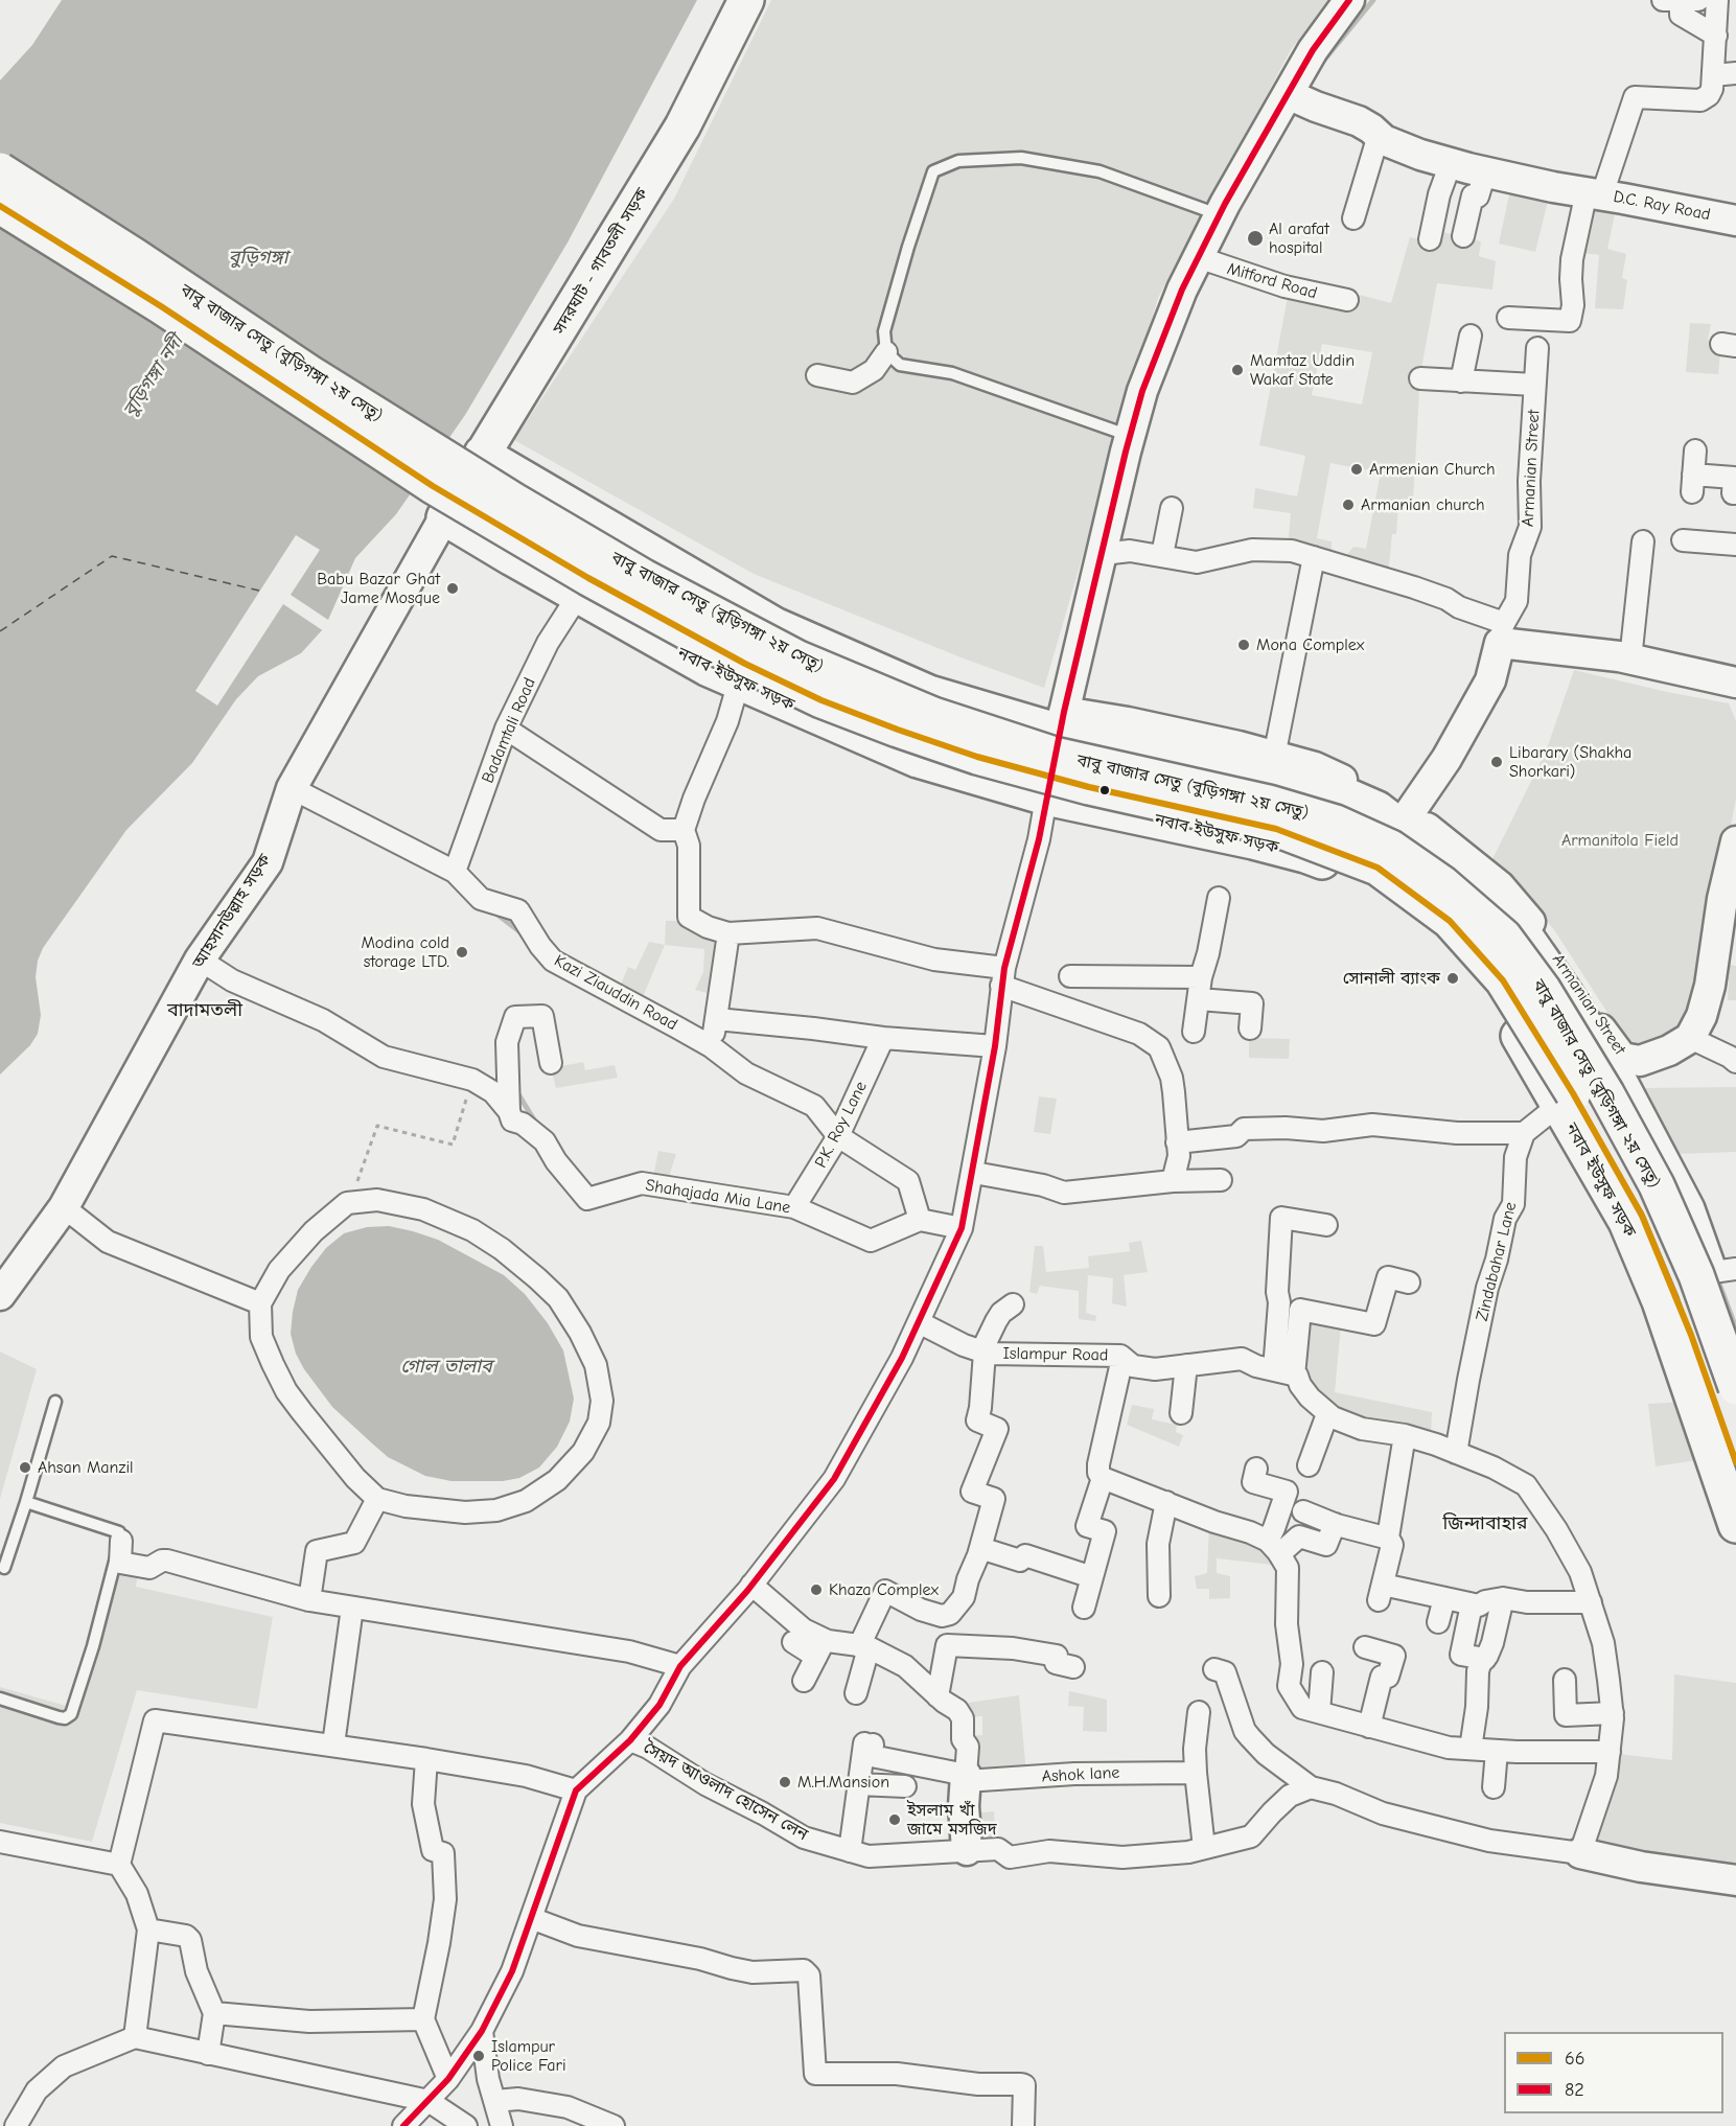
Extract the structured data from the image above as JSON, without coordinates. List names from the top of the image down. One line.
{"streets":{"highway":["সদরঘাট - গাবতলী সড়ক","বাবু বাজার সেতু (বুড়িগঙ্গা ২য় সেতু)","নবাব ইউসুফ সড়ক"],"street":["D.C. Ray Road","Mitford Road","Armanian Street","Badamtali Road","আহসানউল্লাহ সড়ক","Kazi Ziauddin Road","P.K. Roy Lane","Shahajada Mia Lane","Zindabahar Lane","Islampur Road","Ashok lane","সৈয়দ আওলাদ হোসেন লেন"]},"crossings":[["সদরঘাট - গাবতলী সড়ক","নবাব ইউসুফ সড়ক"],["সদরঘাট - গাবতলী সড়ক","আহসানউল্লাহ সড়ক"],["বাবু বাজার সেতু (বুড়িগঙ্গা ২য় সেতু)","নবাব ইউসুফ সড়ক"],["নবাব ইউসুফ সড়ক","Badamtali Road"],["নবাব ইউসুফ সড়ক","আহসানউল্লাহ সড়ক"],["Badamtali Road","Kazi Ziauddin Road"],["আহসানউল্লাহ সড়ক","Kazi Ziauddin Road"],["আহসানউল্লাহ সড়ক","Shahajada Mia Lane"],["Kazi Ziauddin Road","P.K. Roy Lane"],["Kazi Ziauddin Road","Shahajada Mia Lane"],["P.K. Roy Lane","Shahajada Mia Lane"]],"districts":["বাদামতলী","জিন্দাবাহার"],"water":["বুড়িগঙ্গা","বুড়িগঙ্গা নদী","গোল তালাব"],"parks":["Armanitola Field"],"places":["Al arafat hospital","Mamtaz Uddin Wakaf State","Armenian Church","Armanian church","Babu Bazar Ghat Jame Mosque","Mona Complex","Libarary (Shakha Shorkari)","Modina cold storage LTD.","সোনালী ব্যাংক","Ahsan Manzil","Khaza Complex","M.H.Mansion","ইসলাম খাঁ জামে মসজিদ","Islampur Police Fari"],"lines":["transit line 82","transit line 66"],"legend":["66","82"]}
